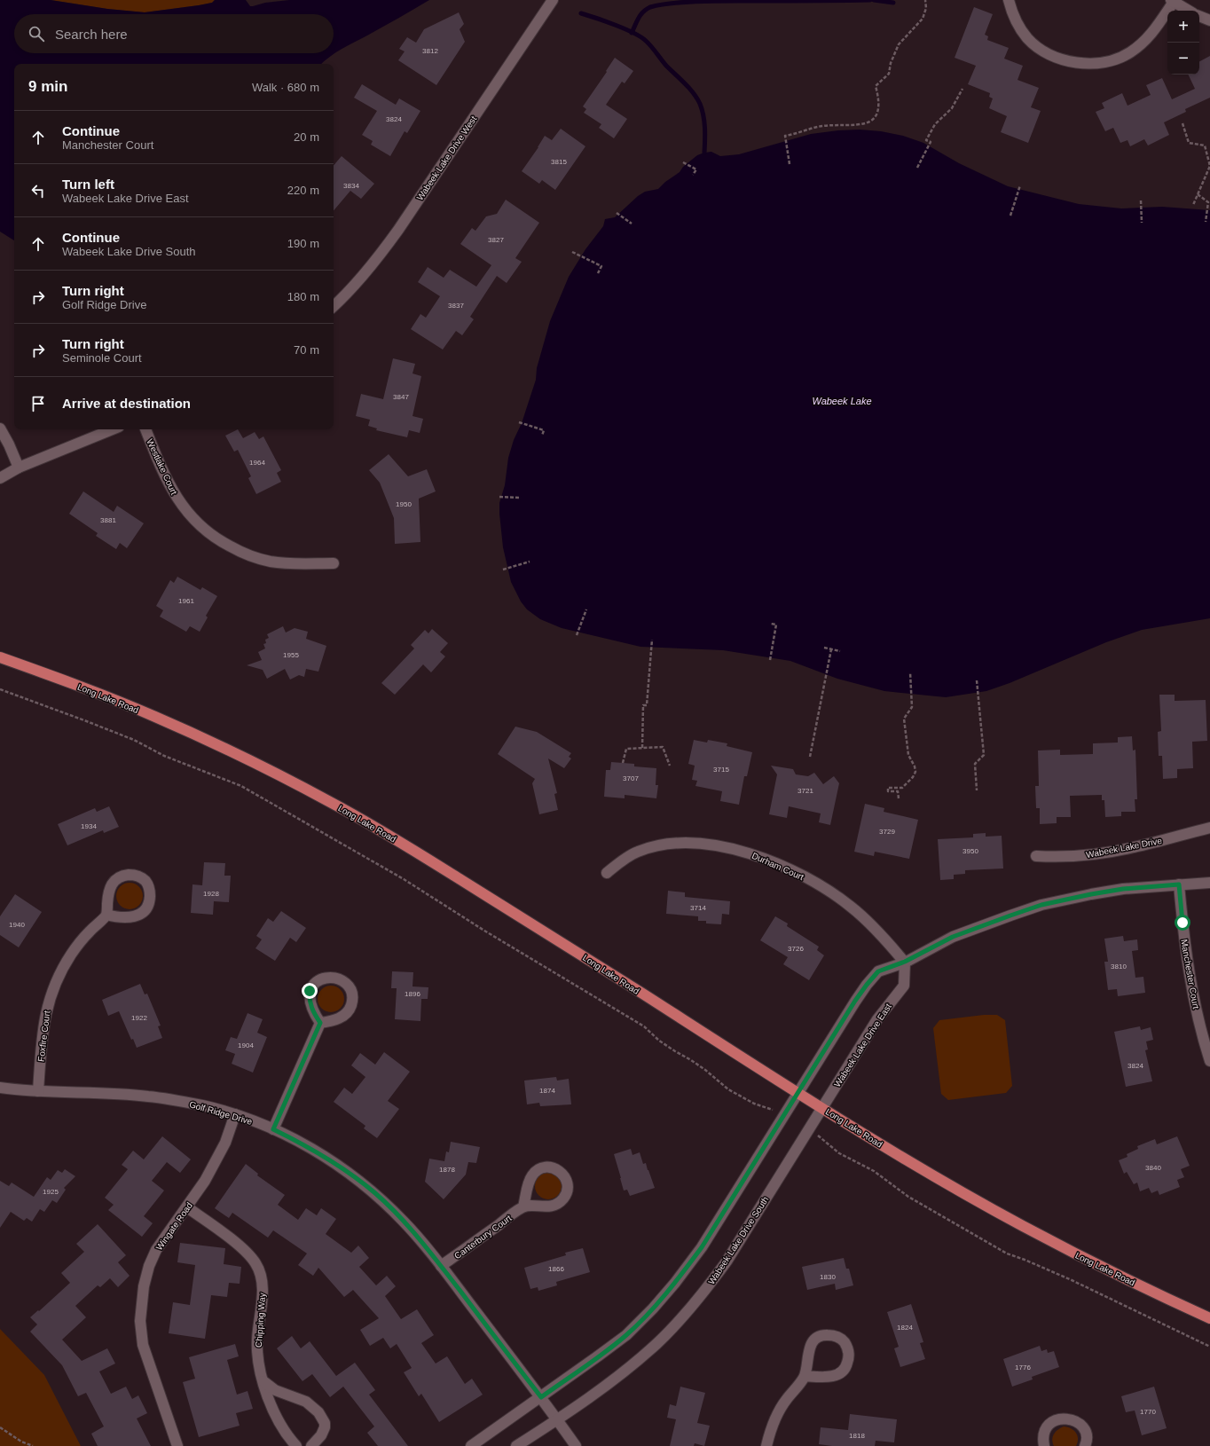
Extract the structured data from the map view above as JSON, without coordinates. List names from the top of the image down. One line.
{"streets":{"main road":["Long Lake Road"],"street":["Wabeek Lake Drive West","Westlake Court","Wabeek Lake Drive","Durham Court","Manchester Court","Foxfire Court","Wabeek Lake Drive East","Golf Ridge Drive","Wingate Road","Canterbury Court","Wabeek Lake Drive South","Chipping Way"]},"crossings":[["Long Lake Road","Wabeek Lake Drive East"],["Long Lake Road","Wabeek Lake Drive South"],["Durham Court","Wabeek Lake Drive East"],["Foxfire Court","Golf Ridge Drive"],["Wabeek Lake Drive East","Wabeek Lake Drive South"],["Golf Ridge Drive","Wingate Road"],["Golf Ridge Drive","Canterbury Court"],["Golf Ridge Drive","Wabeek Lake Drive South"],["Wingate Road","Chipping Way"]],"water":["Wabeek Lake"],"house_numbers":["3812","3824","3815","3834","3827","3837","3847","1964","1950","3881","1961","1955","3715","3707","3721","1934","3729","3950","1928","3714","1940","3726","3810","1896","1922","1904","3824","1874","3840","1878","1925","1866","1830","1824","1776","1770","1818"],"page":{"map_buttons":["+","−"],"search":"Search here","heading":["9 min","Walk · 680 m"],"list":[["Continue","Manchester Court","20 m"],["Turn left","Wabeek Lake Drive East","220 m"],["Continue","Wabeek Lake Drive South","190 m"],["Turn right","Golf Ridge Drive","180 m"],["Turn right","Seminole Court","70 m"],"Arrive at destination"]}}
